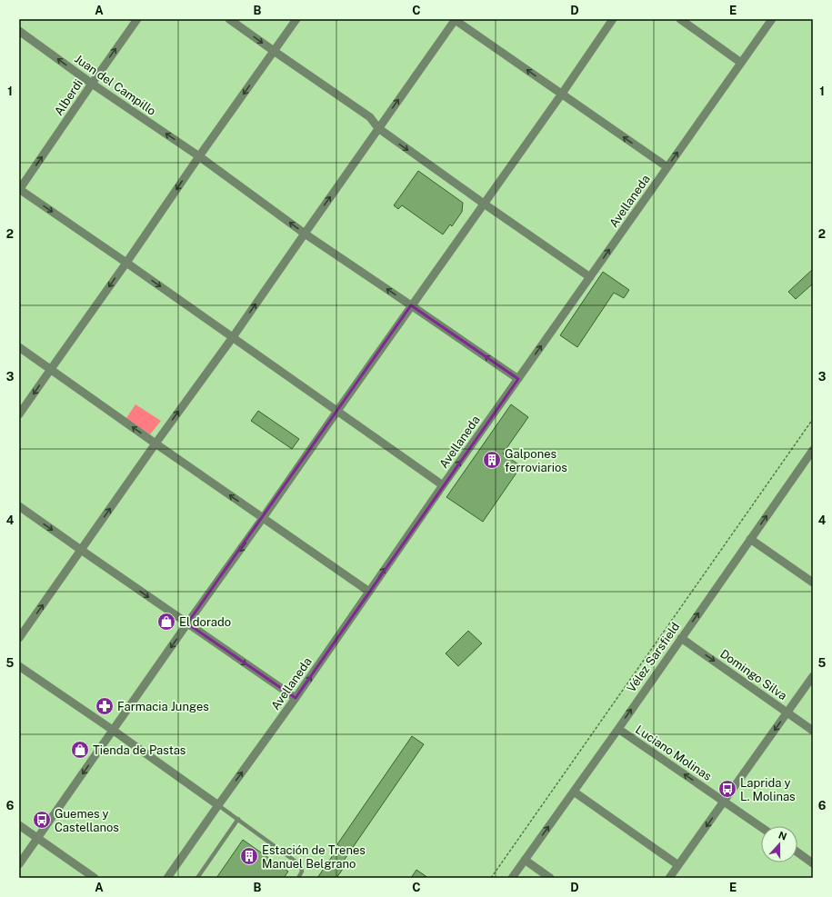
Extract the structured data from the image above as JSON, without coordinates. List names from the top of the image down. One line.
{"streets":{"street":["Juan del Campillo","Alberdi","Avellaneda","Vélez Sarsfield","Domingo Silva","Luciano Molinas"]},"crossings":[["Juan del Campillo","Alberdi"],["Juan del Campillo","Avellaneda"],["Vélez Sarsfield","Domingo Silva"],["Vélez Sarsfield","Luciano Molinas"]],"one_way":["Juan del Campillo","Alberdi","Avellaneda","Vélez Sarsfield","Domingo Silva","Luciano Molinas"],"places":{"building":["Galpones ferroviarios","Estación de Trenes Manuel Belgrano"],"shop":["El dorado","Tienda de Pastas"],"pharmacy":["Farmacia Junges"],"bus stop":["Laprida y L. Molinas","Guemes y Castellanos"]},"north":"top","grid":{"columns":["A","B","C","D","E"],"rows":["1","2","3","4","5","6"]}}
